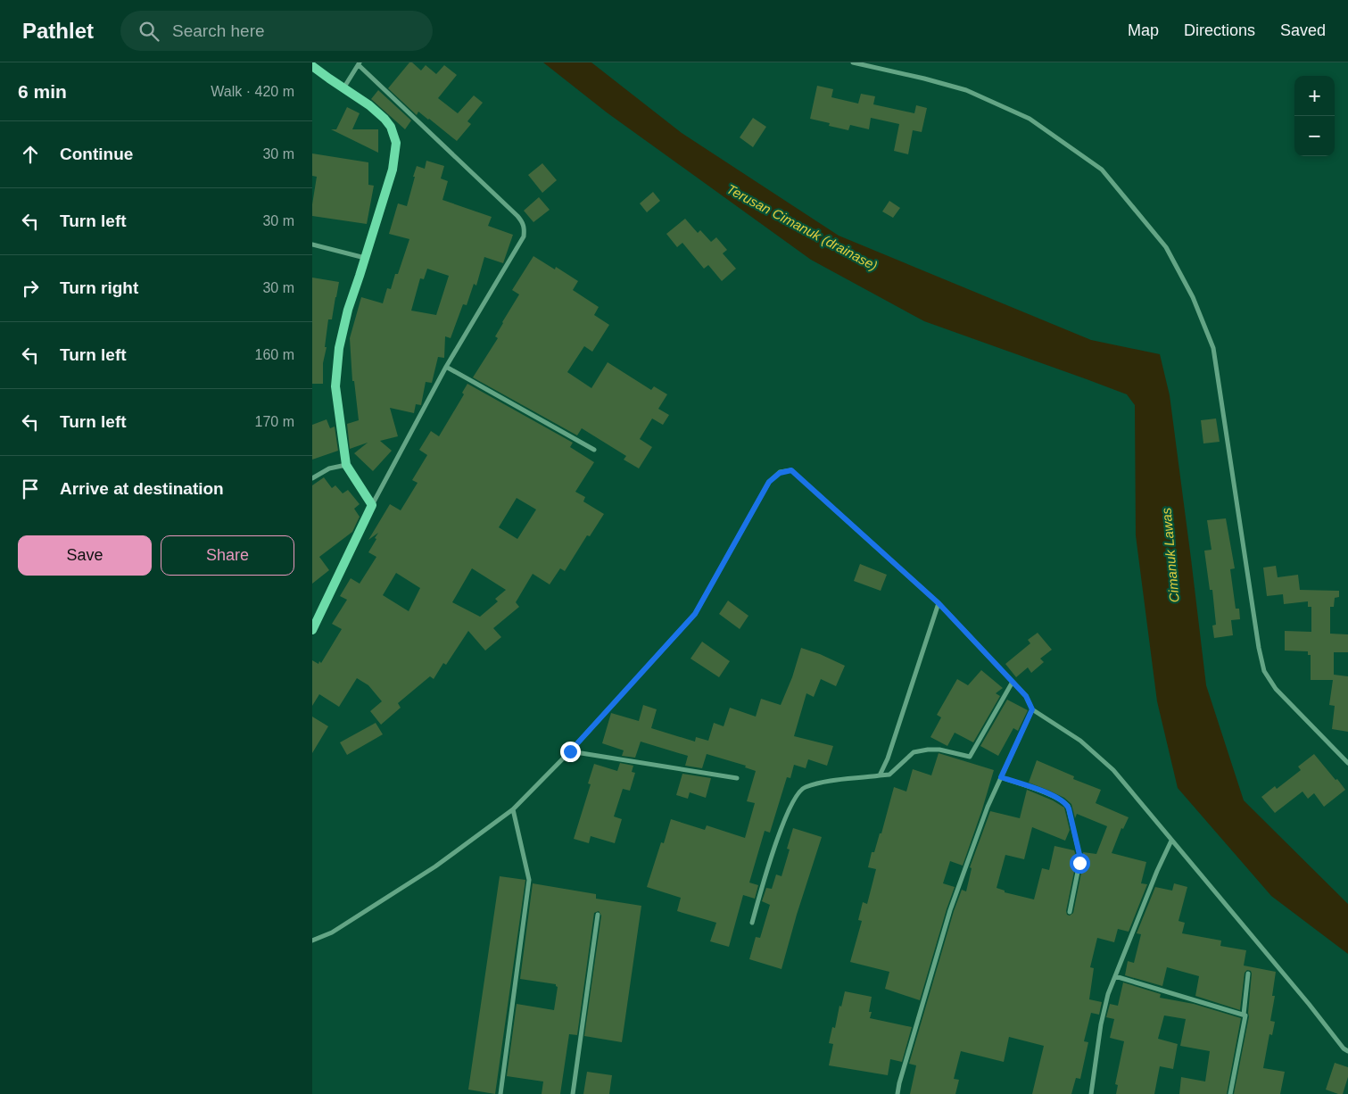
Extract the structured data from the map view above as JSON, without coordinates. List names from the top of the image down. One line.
{"water":["Terusan Cimanuk (drainase)","Cimanuk Lawas"],"page":{"header":"Pathlet","search":"Search here","nav":["Map","Directions","Saved"],"heading":["6 min","Walk · 420 m"],"map_buttons":["+","−"],"list":[["Continue","30 m"],["Turn left","30 m"],["Turn right","30 m"],["Turn left","160 m"],["Turn left","170 m"],"Arrive at destination"],"buttons":["Save","Share"]}}
